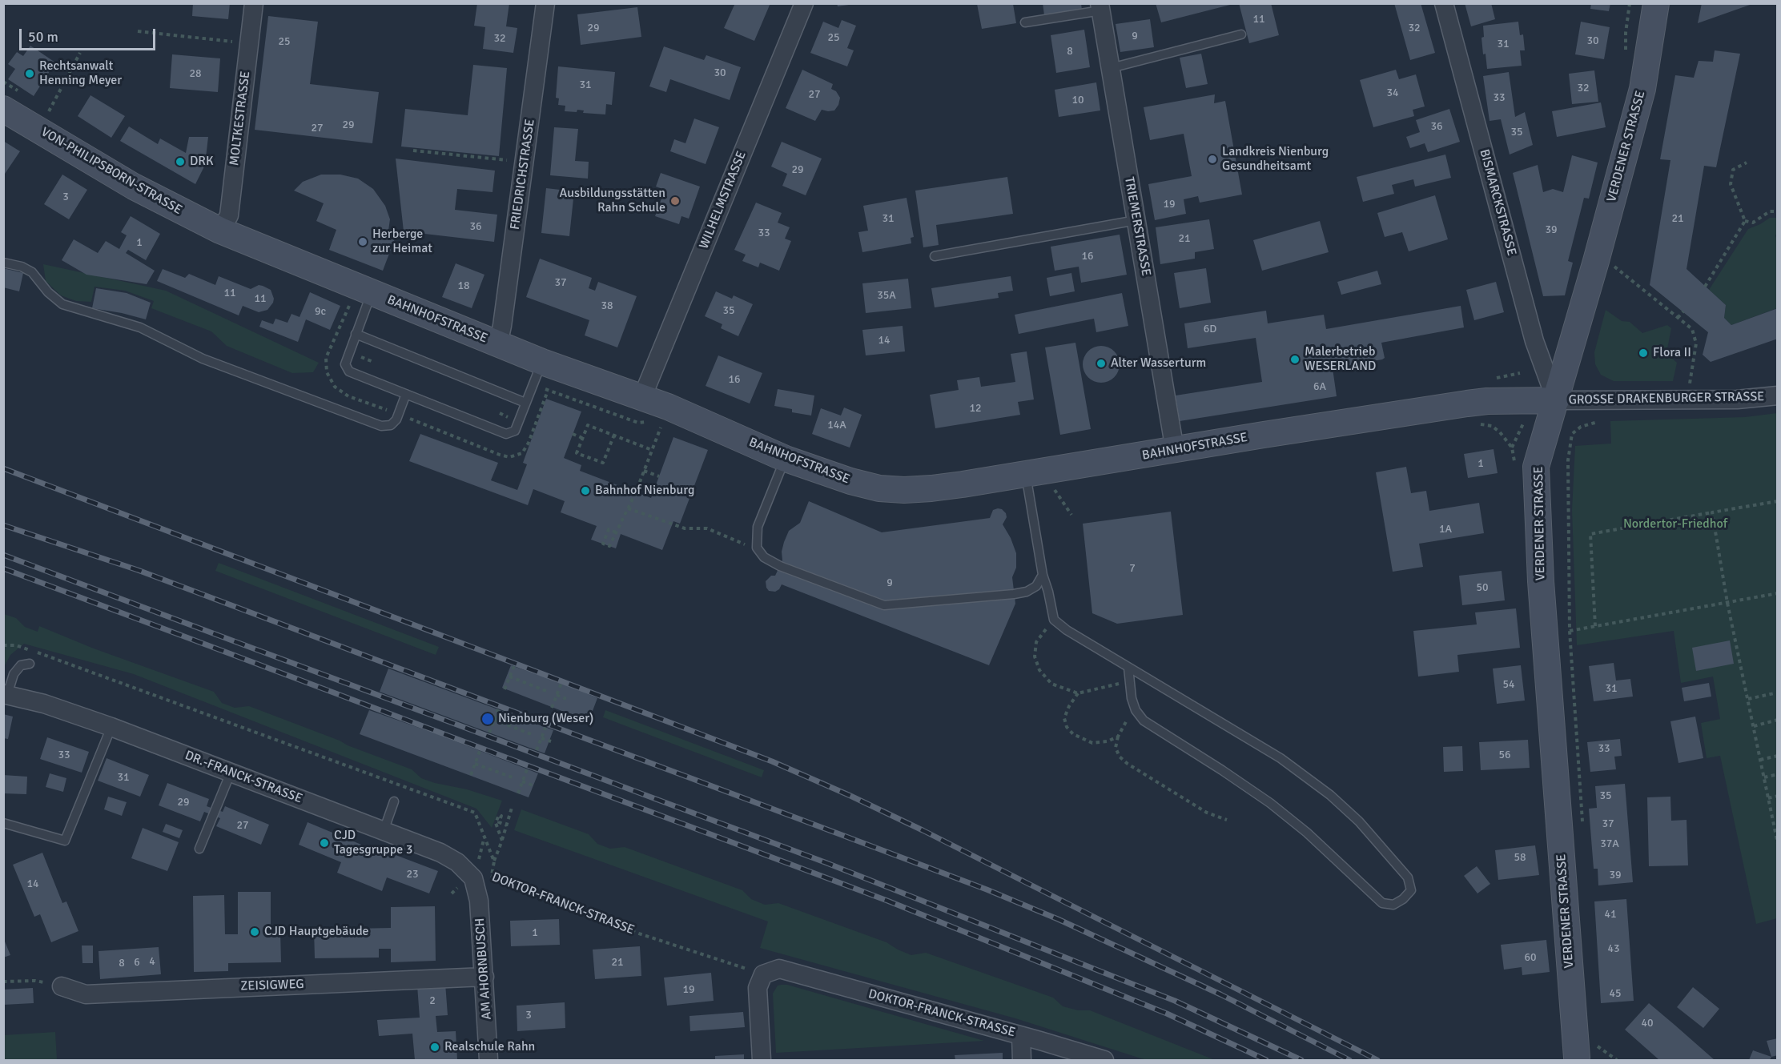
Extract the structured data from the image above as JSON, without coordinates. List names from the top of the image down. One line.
{"streets":{"main road":["VERDENER STRASSE","VON-PHILIPSBORN-STRASSE","BAHNHOFSTRASSE"],"street":["MOLTKESTRASSE","FRIEDRICHSTRASSE","WILHELMSTRASSE","BISMARCKSTRASSE","TRIEMERSTRASSE","GROSSE DRAKENBURGER STRASSE","DR.-FRANCK-STRASSE","DOKTOR-FRANCK-STRASSE","AM AHORNBUSCH","ZEISIGWEG"]},"crossings":[["MOLTKESTRASSE","VON-PHILIPSBORN-STRASSE"],["MOLTKESTRASSE","BAHNHOFSTRASSE"],["VERDENER STRASSE","BISMARCKSTRASSE"],["VERDENER STRASSE","BAHNHOFSTRASSE"],["VERDENER STRASSE","GROSSE DRAKENBURGER STRASSE"],["VON-PHILIPSBORN-STRASSE","BAHNHOFSTRASSE"],["FRIEDRICHSTRASSE","BAHNHOFSTRASSE"],["WILHELMSTRASSE","BAHNHOFSTRASSE"],["BISMARCKSTRASSE","BAHNHOFSTRASSE"],["BISMARCKSTRASSE","GROSSE DRAKENBURGER STRASSE"],["TRIEMERSTRASSE","BAHNHOFSTRASSE"],["BAHNHOFSTRASSE","GROSSE DRAKENBURGER STRASSE"],["DR.-FRANCK-STRASSE","DOKTOR-FRANCK-STRASSE"],["DR.-FRANCK-STRASSE","AM AHORNBUSCH"],["DOKTOR-FRANCK-STRASSE","AM AHORNBUSCH"],["AM AHORNBUSCH","ZEISIGWEG"]],"parks":["Nordertor-Friedhof"],"places":["Rechtsanwalt Henning Meyer","Landkreis Nienburg Gesundheitsamt","DRK","Ausbildungsstätten Rahn Schule","Herberge zur Heimat","Flora II","Malerbetrieb WESERLAND","Alter Wasserturm","Bahnhof Nienburg","Nienburg (Weser)","CJD Tagesgruppe 3","CJD Hauptgebäude","Realschule Rahn"],"house_numbers":["11","29","32","9","25","32","30","25","31","8","30","28","31","32","34","27","33","10","29","36","27","35","29","3","19","31","21","36","39","33","21","1","16","37","18","11","35A","11","38","35","9c","6D","14","16","6A","12","14A","1","1A","7","9","50","54","31","33","33","56","31","35","29","37","27","37A","58","23","39","14","41","1","43","60","4","6","21","8","19","45","2","3","40"],"scale_bar":"50 m"}
